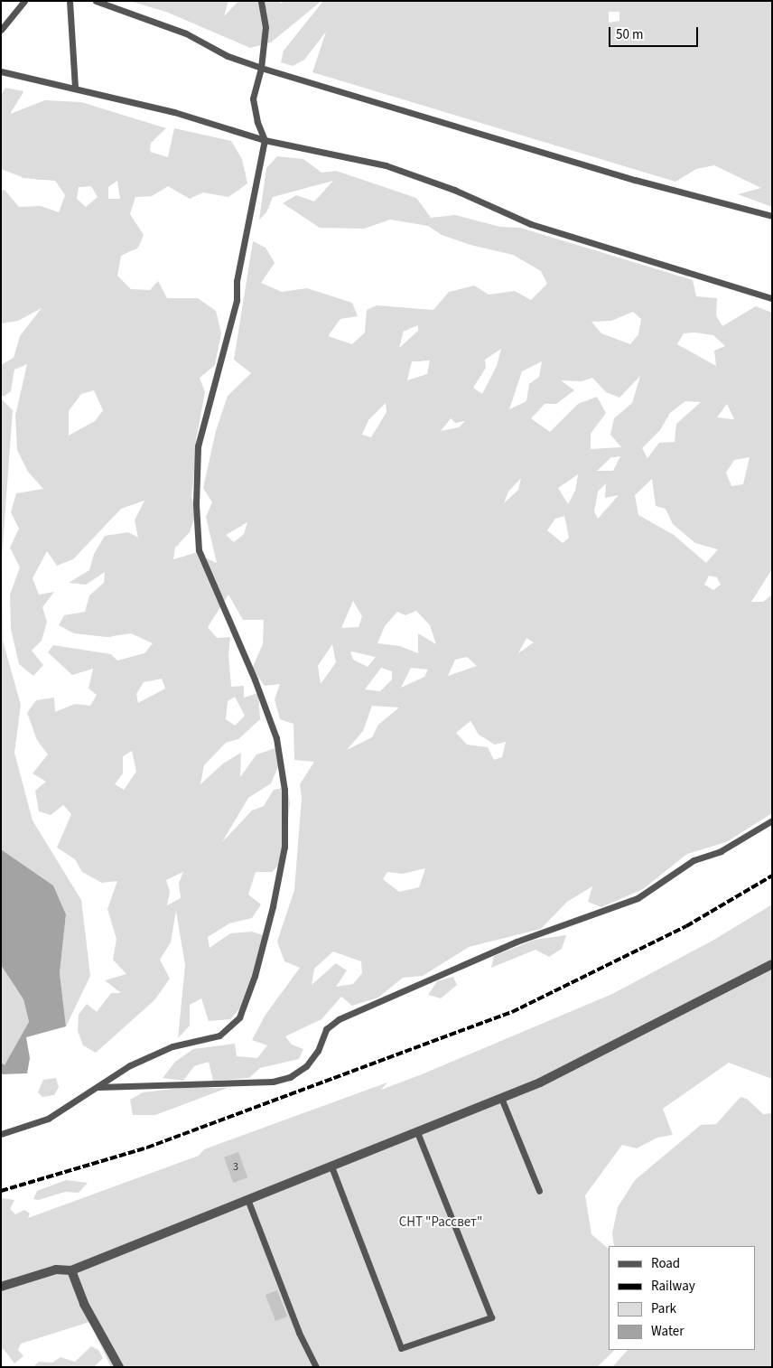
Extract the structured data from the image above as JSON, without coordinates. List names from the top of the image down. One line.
{"parks":["СНТ \"Рассвет\""],"house_numbers":["3"],"legend":["Road","Railway","Park","Water"],"scale_bar":"50 m"}
